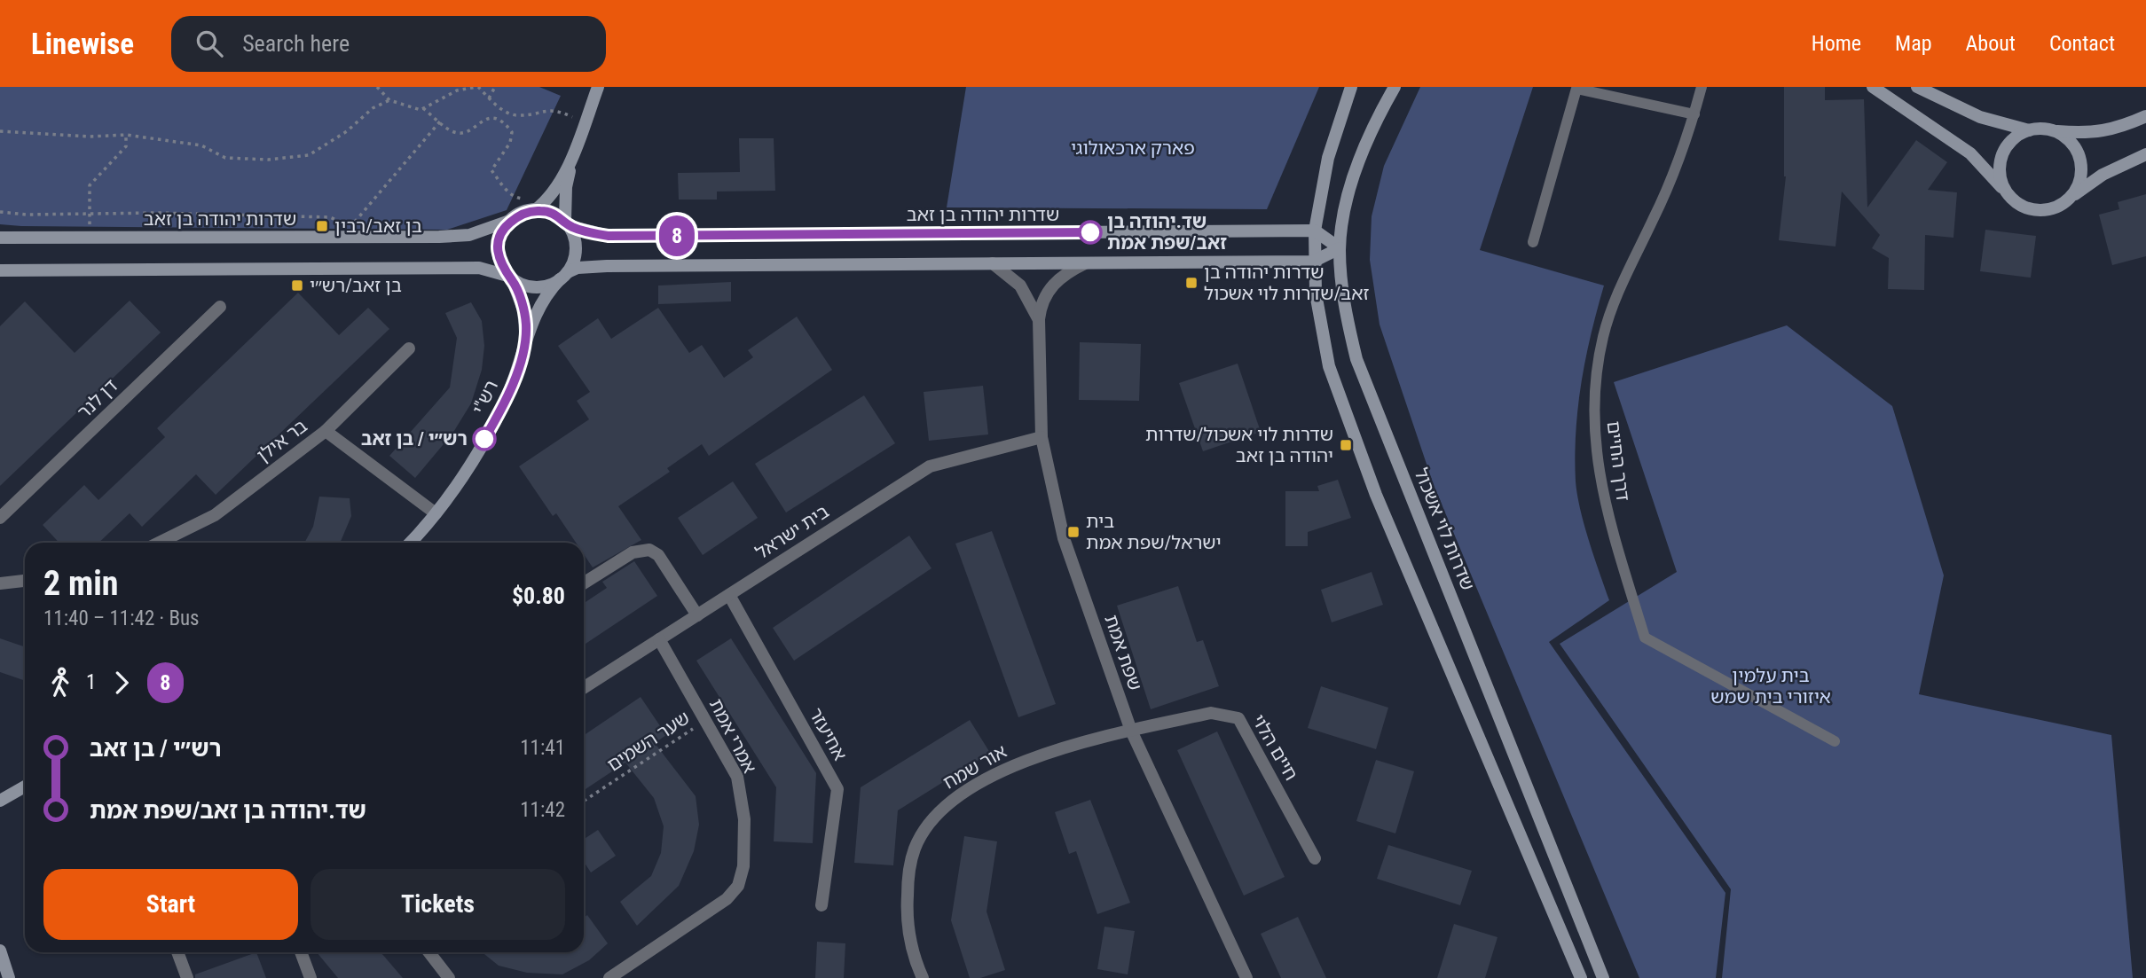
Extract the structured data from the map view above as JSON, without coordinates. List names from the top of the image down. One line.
{"streets":{"main road":["שדרות יהודה בן זאב","רש\"י","שדרות לוי אשכול"],"street":["דן לנר","בר אילן","בית ישראל","שפת אמת","אחיעזר","אמרי אמת","חיים הלוי","אור שמח"],"lane":["דרך החיים"],"path":["שער השמים"]},"crossings":[["שדרות יהודה בן זאב","רש\"י"],["רש\"י","בר אילן"],["בית ישראל","שפת אמת"],["בית ישראל","אחיעזר"],["בית ישראל","אמרי אמת"],["שפת אמת","חיים הלוי"],["שפת אמת","אור שמח"],["אמרי אמת","שער השמים"],["חיים הלוי","אור שמח"]],"parks":["פארק ארכאולוגי","בית עלמין איזורי בית שמש"],"places":{"transit":["בן זאב/רבין","שדרות יהודה בן זאב/שדרות לוי אשכול","בן זאב/רש״י","שדרות לוי אשכול/שדרות יהודה בן זאב","בית ישראל/שפת אמת"],"other":["שד.יהודה בן זאב/שפת אמת","רש״י / בן זאב"]},"lines":["bus line 8"],"page":{"header":"Linewise","search":"Search here","nav":["Home","Map","About","Contact"],"on_map":"8","heading":["2 min","11:40 – 11:42 · Bus","$0.80"],"legs":["1","8"],"list":[{"name":"רש״י / בן זאב","value":"11:41"},{"name":"שד.יהודה בן זאב/שפת אמת","value":"11:42"}],"buttons":["Start","Tickets"]}}
